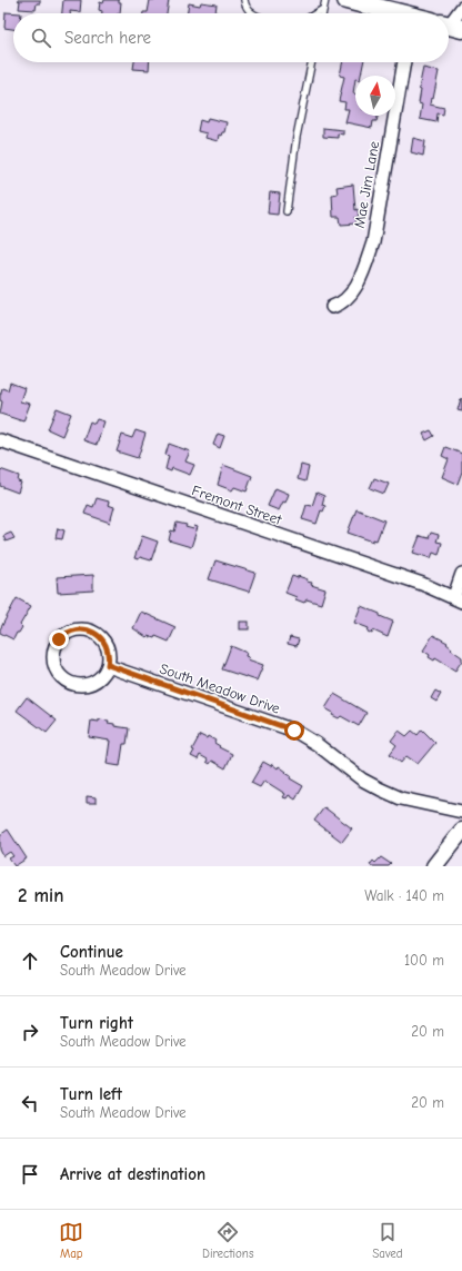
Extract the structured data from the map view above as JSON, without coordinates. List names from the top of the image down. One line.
{"streets":{"street":["Mae Jim Lane","Fremont Street","South Meadow Drive"]},"north":"top","page":{"search":"Search here","heading":["2 min","Walk · 140 m"],"list":[["Continue","South Meadow Drive","100 m"],["Turn right","South Meadow Drive","20 m"],["Turn left","South Meadow Drive","20 m"],"Arrive at destination"],"nav":["Map","Directions","Saved"]}}
